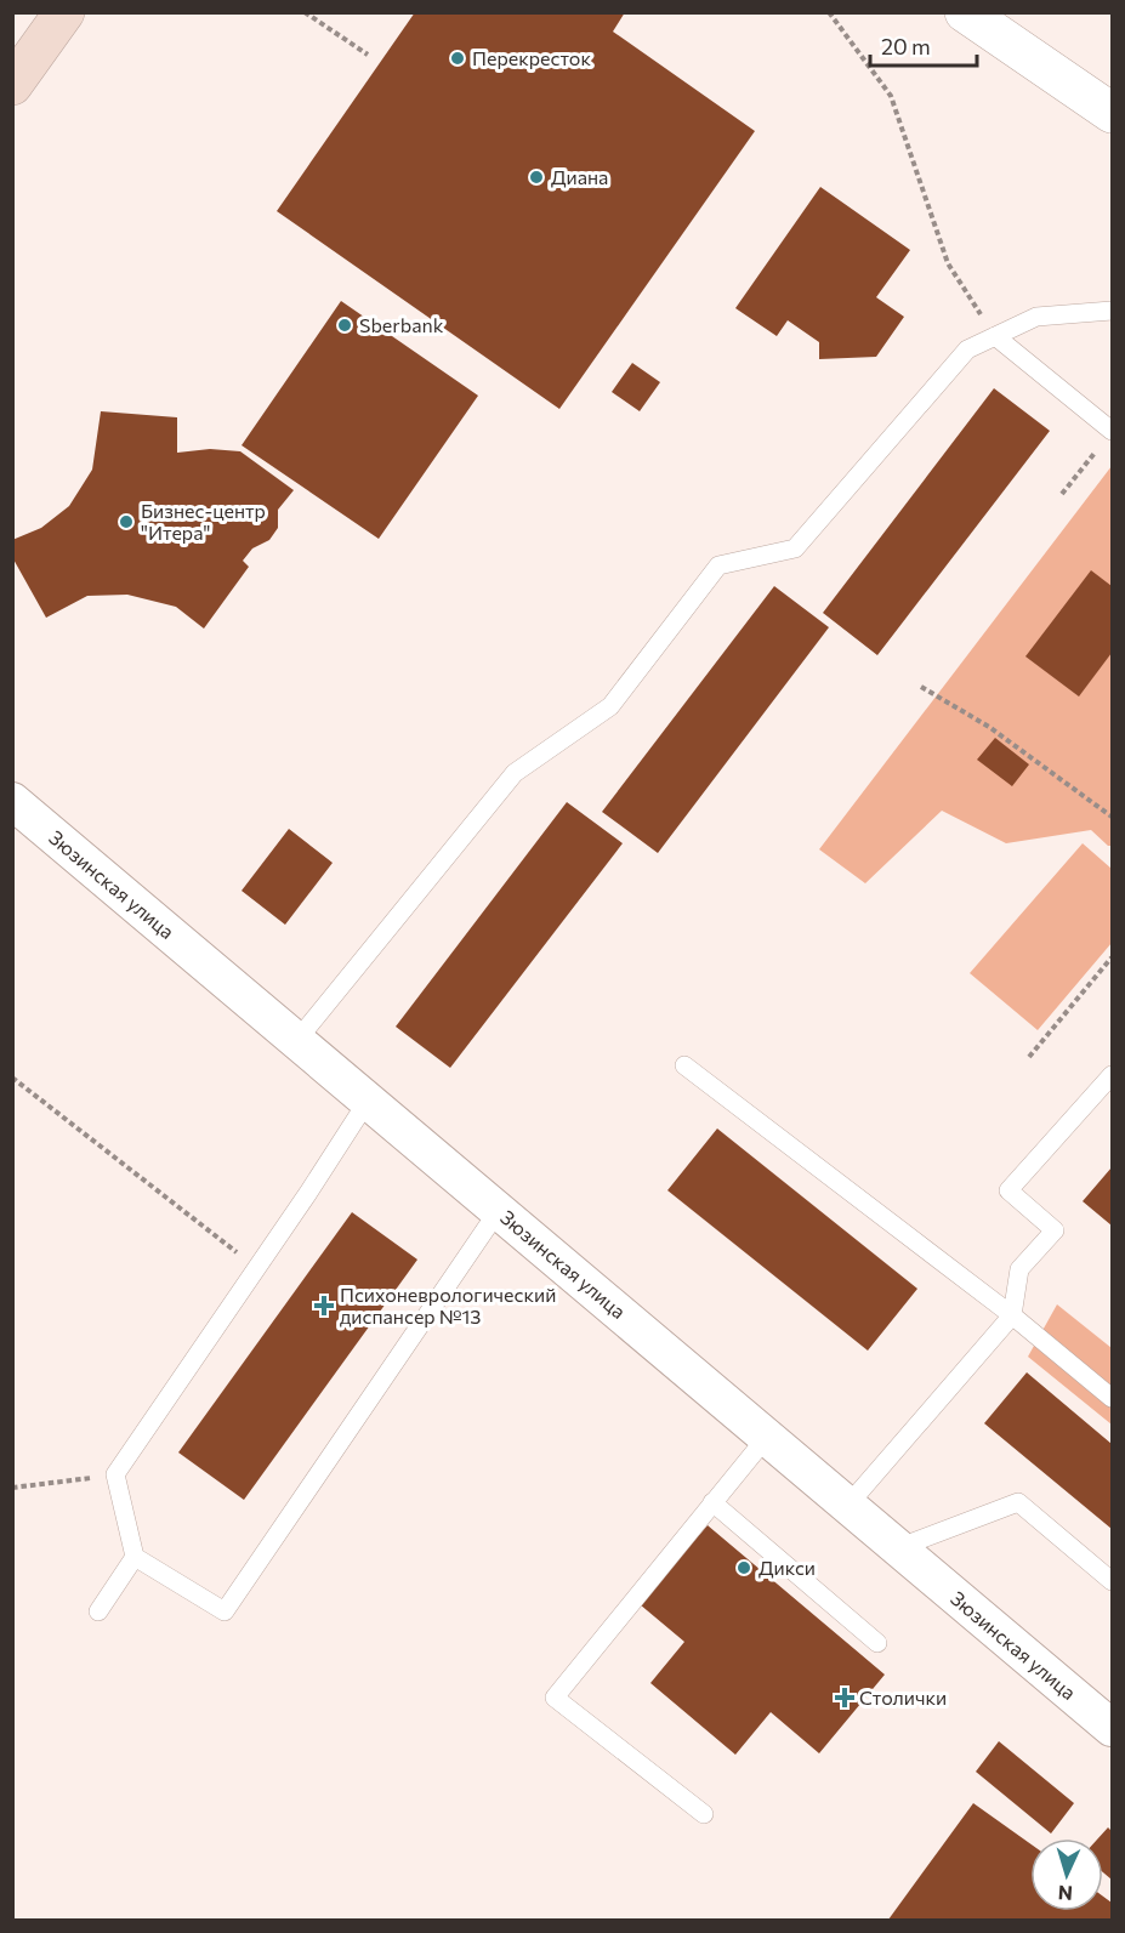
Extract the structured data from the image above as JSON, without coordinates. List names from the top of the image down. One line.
{"streets":{"street":["Зюзинская улица"]},"places":{"other":["Перекресток","Диана","Sberbank","Бизнес-центр \"Итера\"","Дикси"],"health":["Психоневрологический диспансер №13","Столички"]},"scale_bar":"20 m","north":"bottom"}
